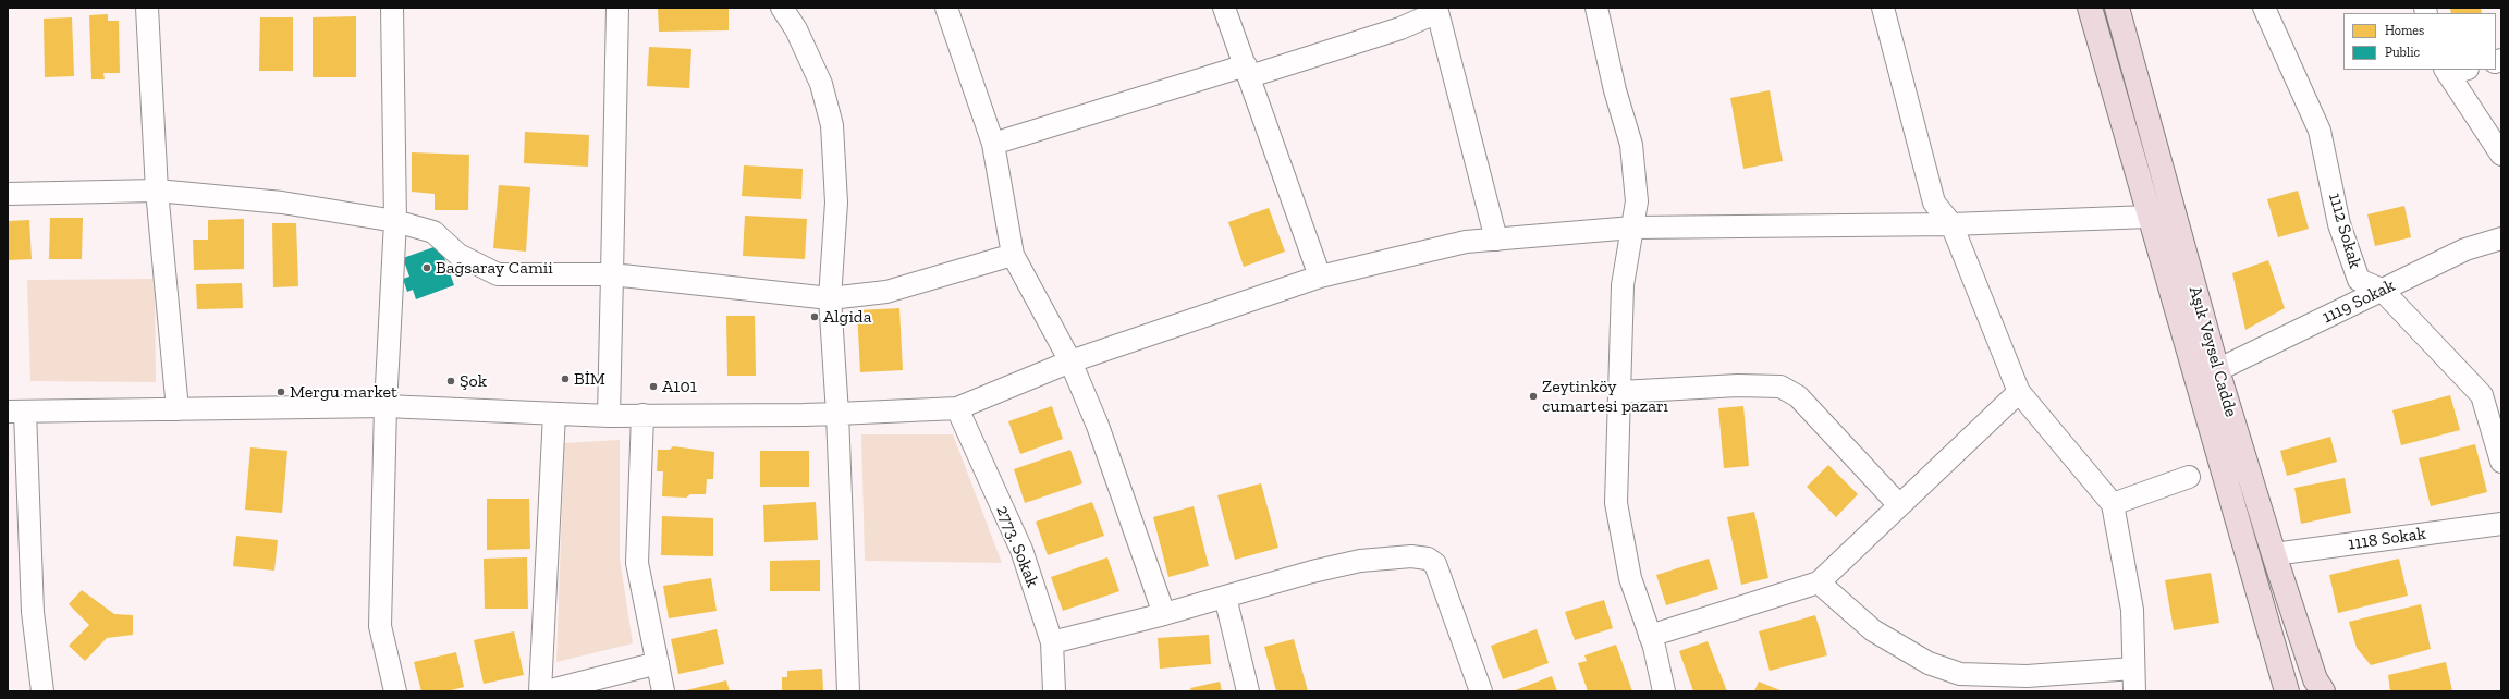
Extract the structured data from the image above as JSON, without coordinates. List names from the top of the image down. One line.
{"streets":{"main road":["Aşık Veysel Cadde"],"street":["1112 Sokak","1119 Sokak","1118 Sokak","2773. Sokak"]},"crossings":[["1112 Sokak","1119 Sokak"],["1119 Sokak","Aşık Veysel Cadde"],["Aşık Veysel Cadde","1118 Sokak"]],"places":["Bağsaray Camii","Algida","BİM","Şok","A101","Mergu market","Zeytinköy cumartesi pazarı"],"legend":["Homes","Public"]}
